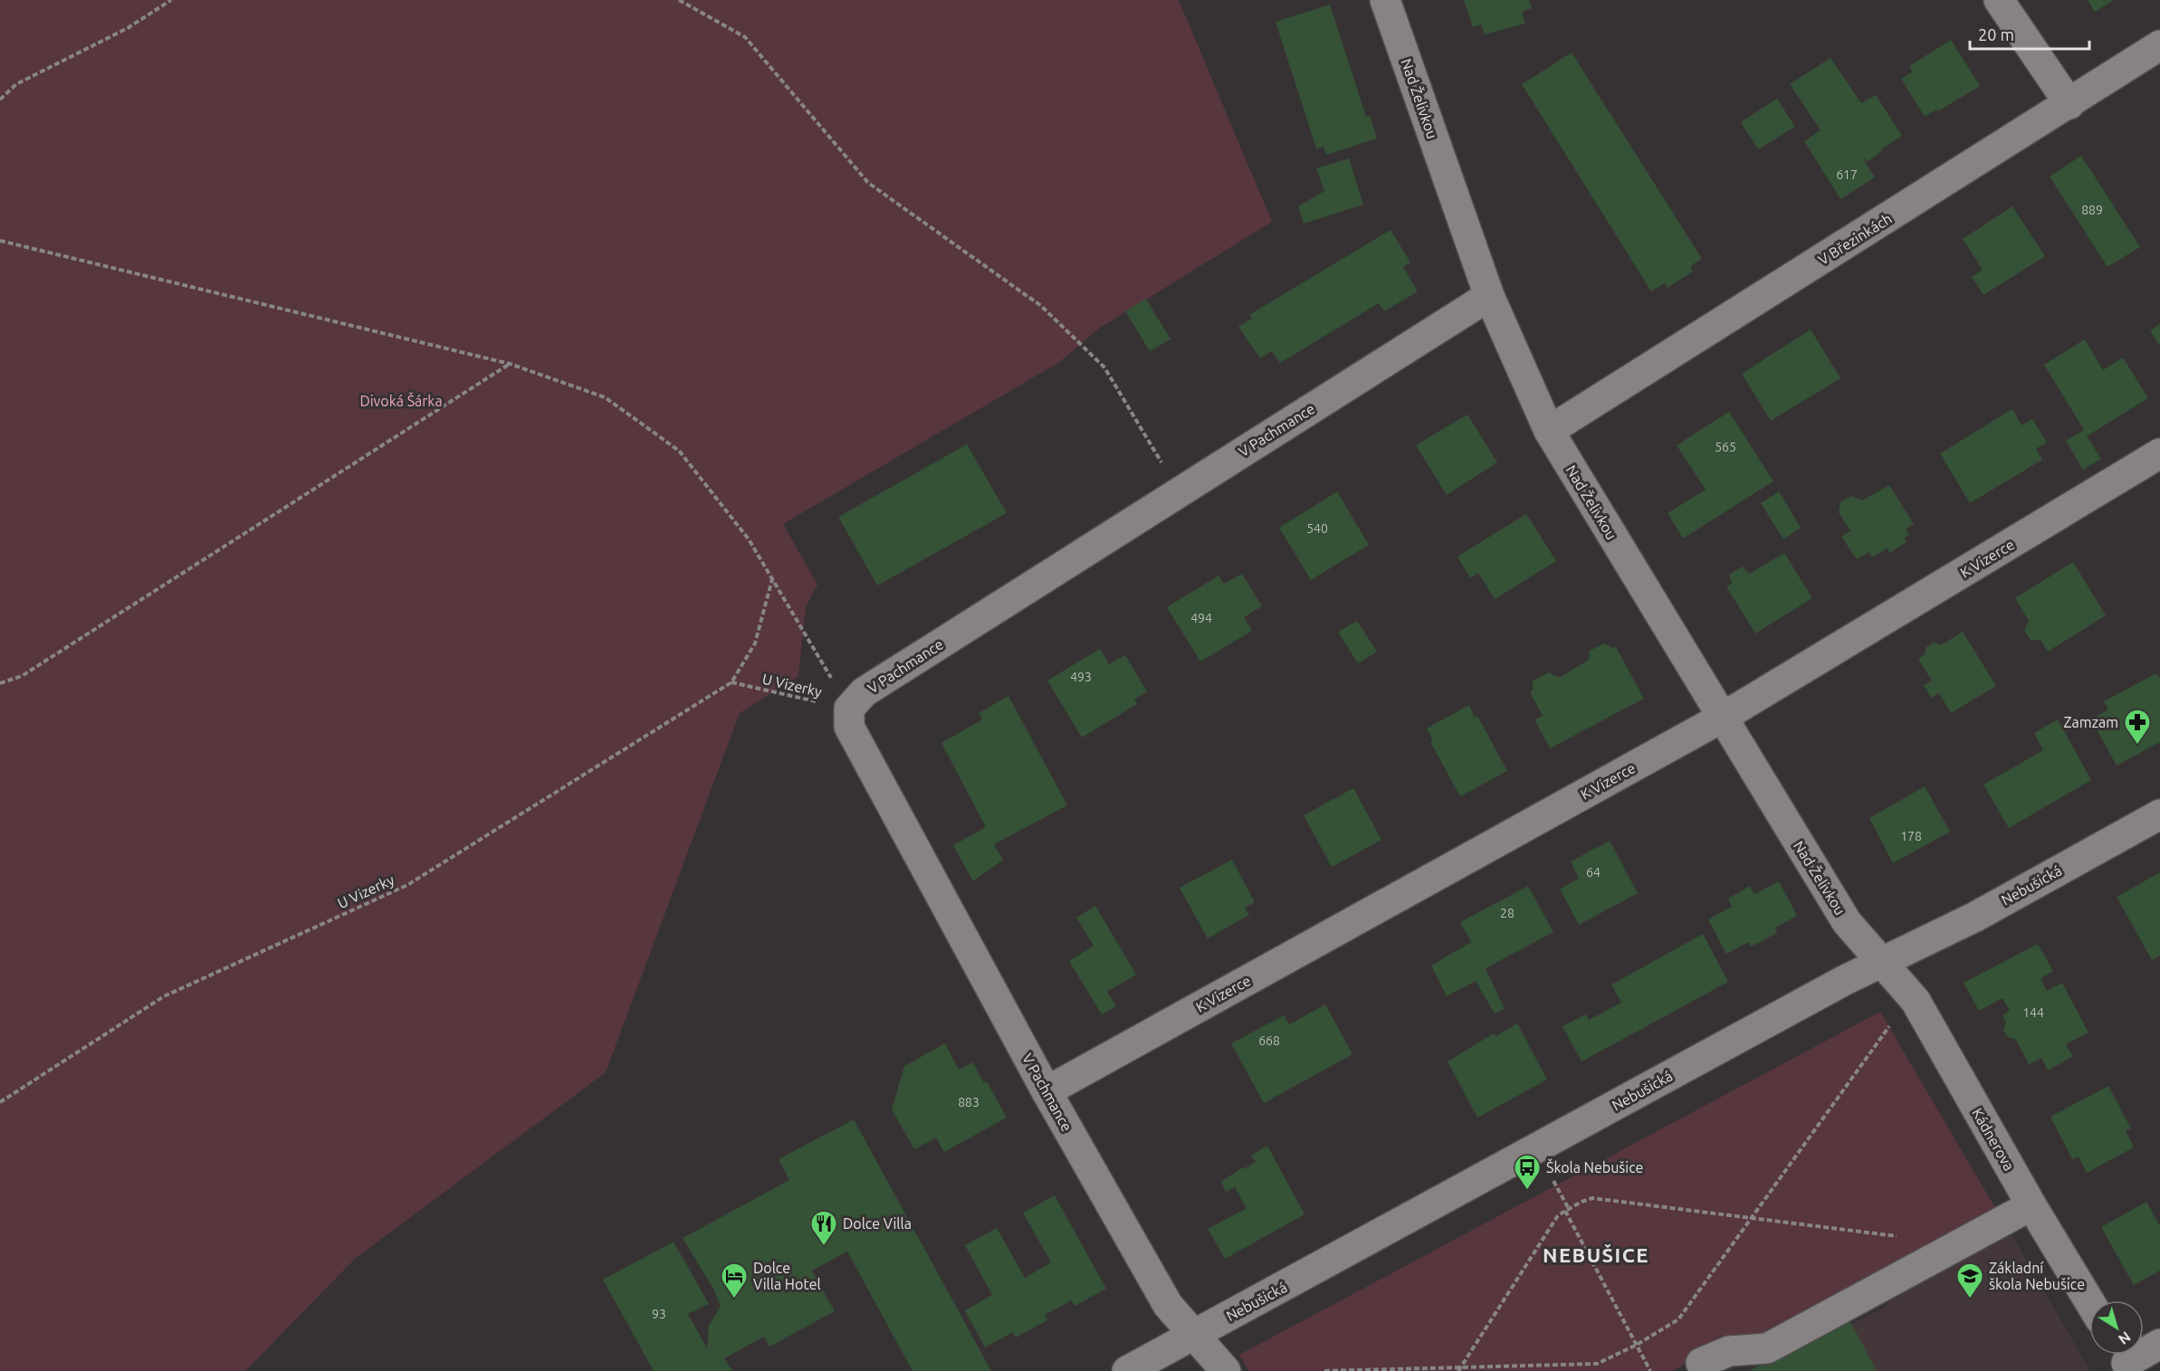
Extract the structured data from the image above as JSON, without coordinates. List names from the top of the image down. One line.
{"streets":{"street":["Nad Želivkou","V Březinkách","V Pachmance","K Vizerce","Nebušická","Kádnerova"],"path":["U Vizerky"]},"crossings":[["Nad Želivkou","V Březinkách"],["Nad Želivkou","V Pachmance"],["Nad Želivkou","K Vizerce"],["Nad Želivkou","Nebušická"],["Nad Želivkou","Kádnerova"],["V Pachmance","K Vizerce"],["V Pachmance","U Vizerky"],["V Pachmance","Nebušická"],["Nebušická","Kádnerova"]],"districts":["NEBUŠICE"],"parks":["Divoká Šárka"],"places":{"pharmacy":["Zamzam"],"bus stop":["Škola Nebušice"],"restaurant":["Dolce Villa"],"hotel":["Dolce Villa Hotel"],"school or university":["Základní škola Nebušice"]},"house_numbers":["617","889","565","540","494","493","178","64","28","144","668","883","93"],"scale_bar":"20 m","north":"bottom right"}
